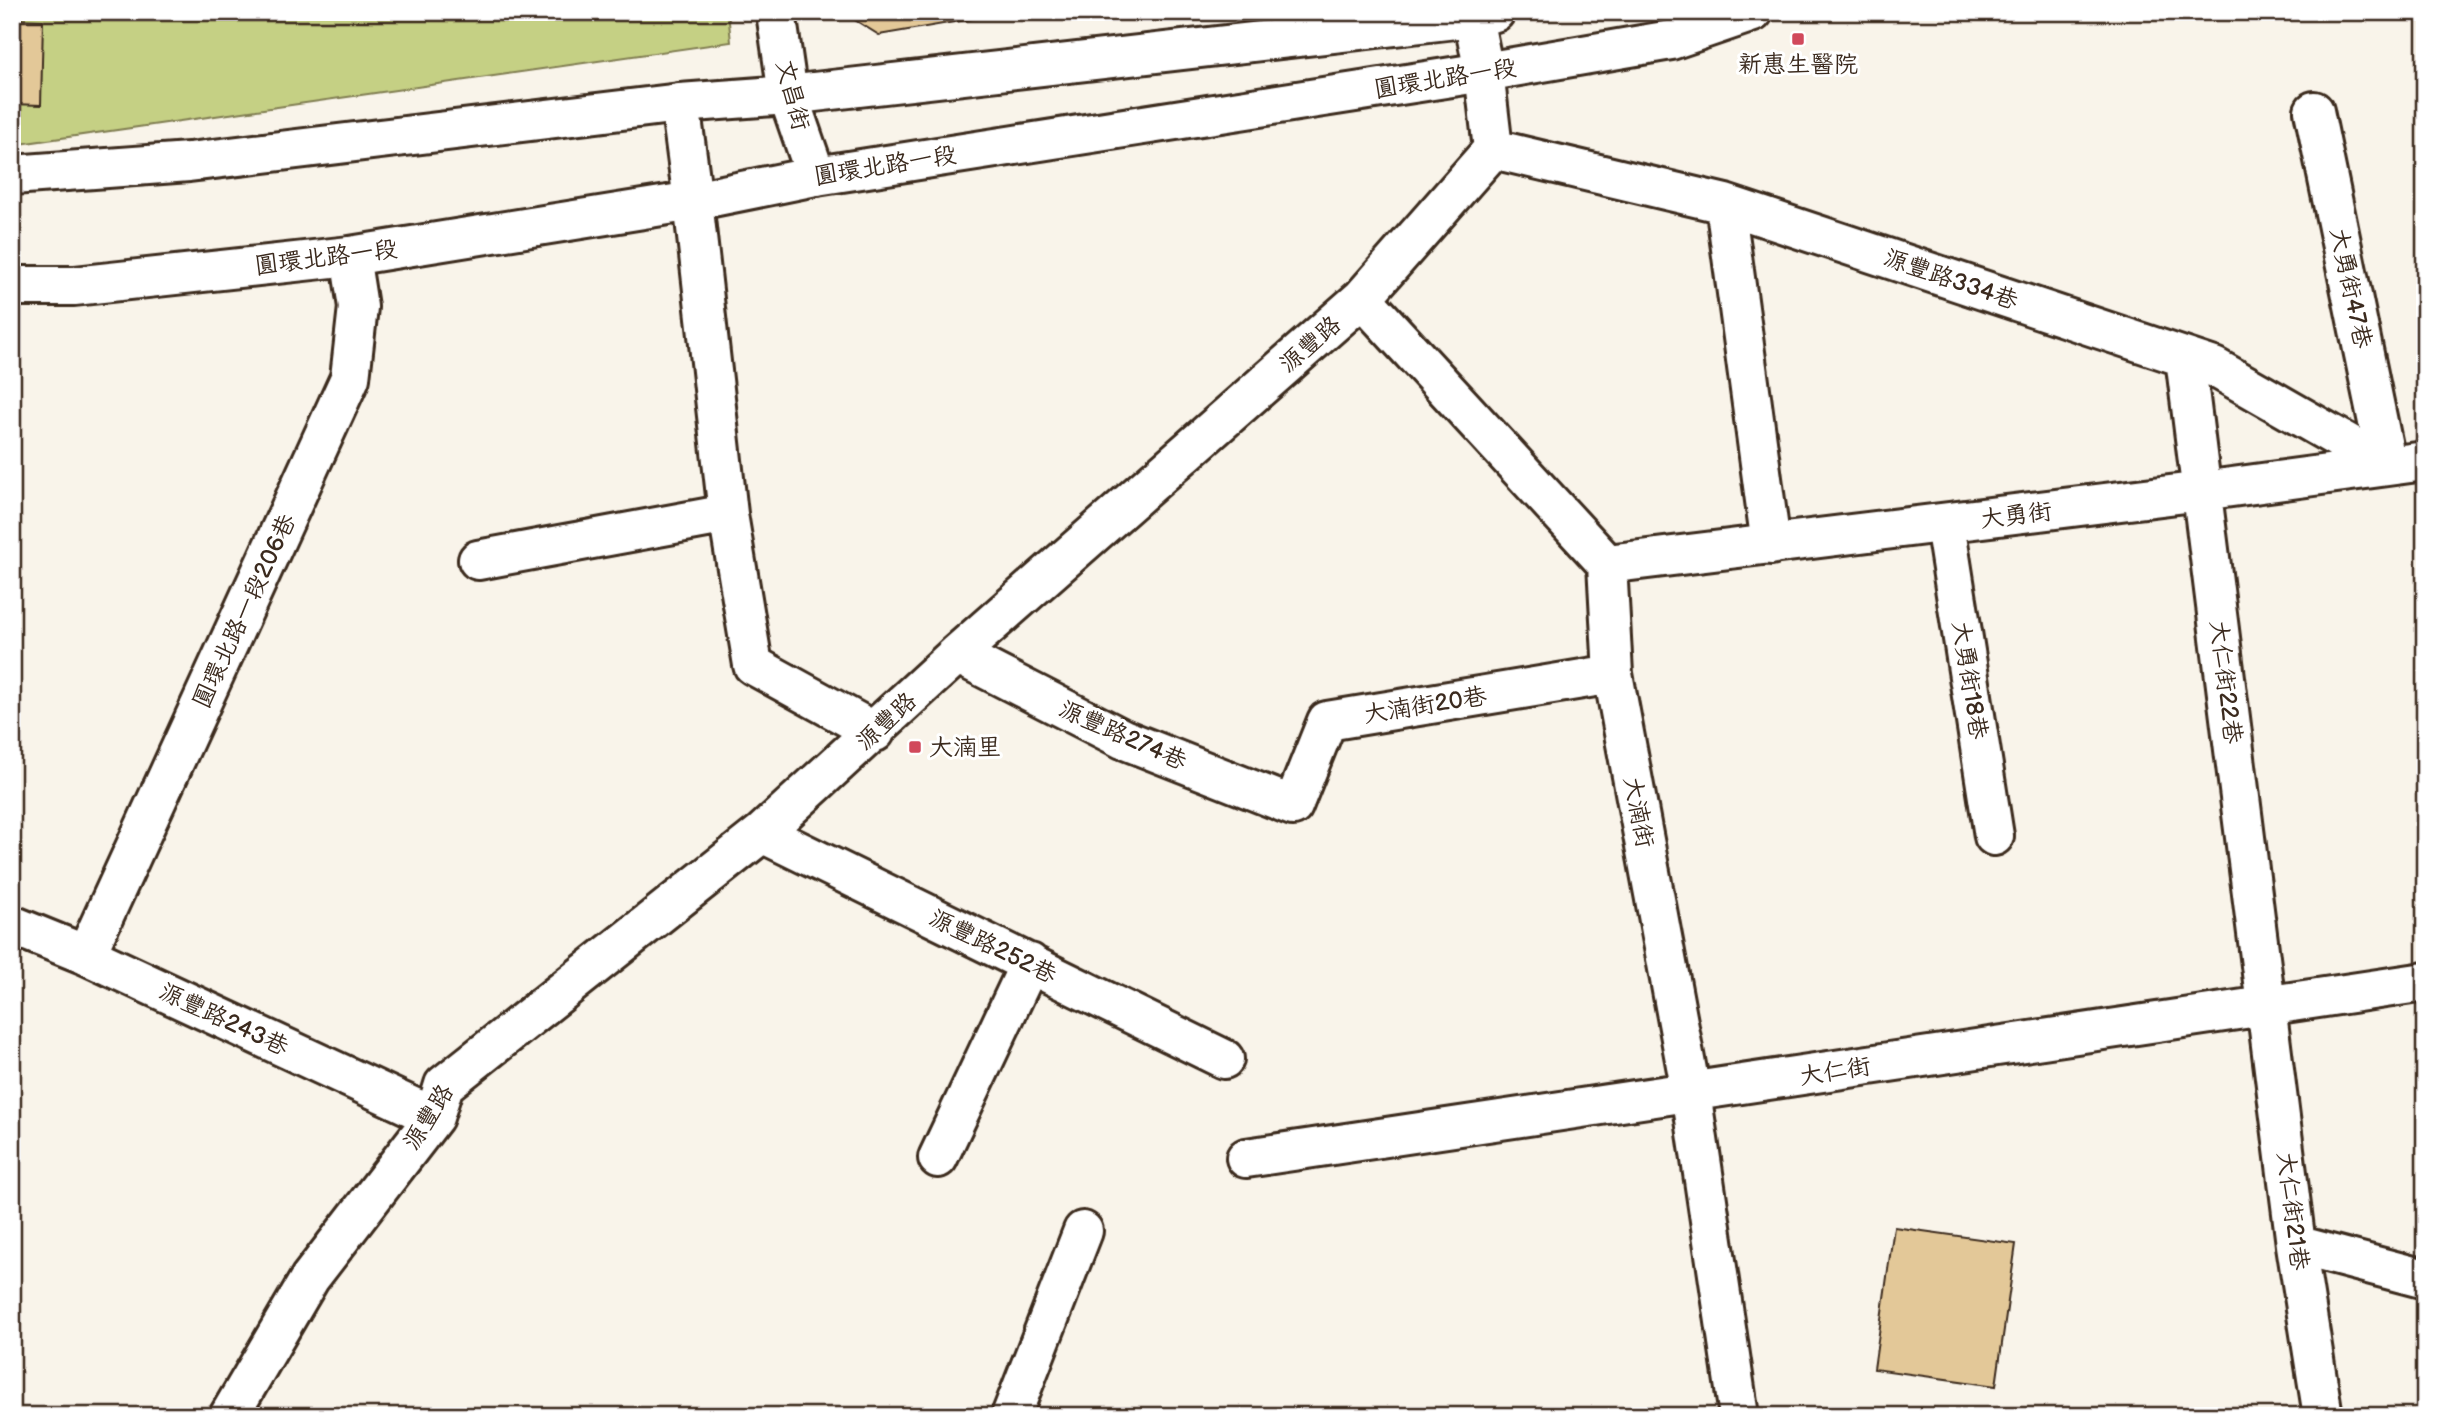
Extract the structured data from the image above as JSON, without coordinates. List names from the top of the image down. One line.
{"streets":{"street":["圓環北路一段","文昌街","源豐路334巷","大勇街47巷","源豐路","大勇街","圓環北路一段206巷","大勇街18巷","大仁街22巷","大湳街20巷","源豐路274巷","大湳街","源豐路252巷","源豐路243巷","大仁街","大仁街21巷"]},"crossings":[["圓環北路一段","文昌街"],["圓環北路一段","圓環北路一段206巷"],["源豐路334巷","大勇街47巷"],["源豐路334巷","源豐路"],["源豐路334巷","大勇街"],["源豐路334巷","大仁街22巷"],["大勇街47巷","大勇街"],["源豐路","源豐路274巷"],["源豐路","源豐路252巷"],["源豐路","源豐路243巷"],["大勇街","大勇街18巷"],["大勇街","大仁街22巷"],["大勇街","大湳街"],["圓環北路一段206巷","源豐路243巷"],["大仁街22巷","大仁街"],["大仁街22巷","大仁街21巷"],["大湳街20巷","源豐路274巷"],["大湳街20巷","大湳街"],["大湳街","大仁街"],["大仁街","大仁街21巷"]],"places":{"transit":["新惠生醫院","大湳里"]}}
